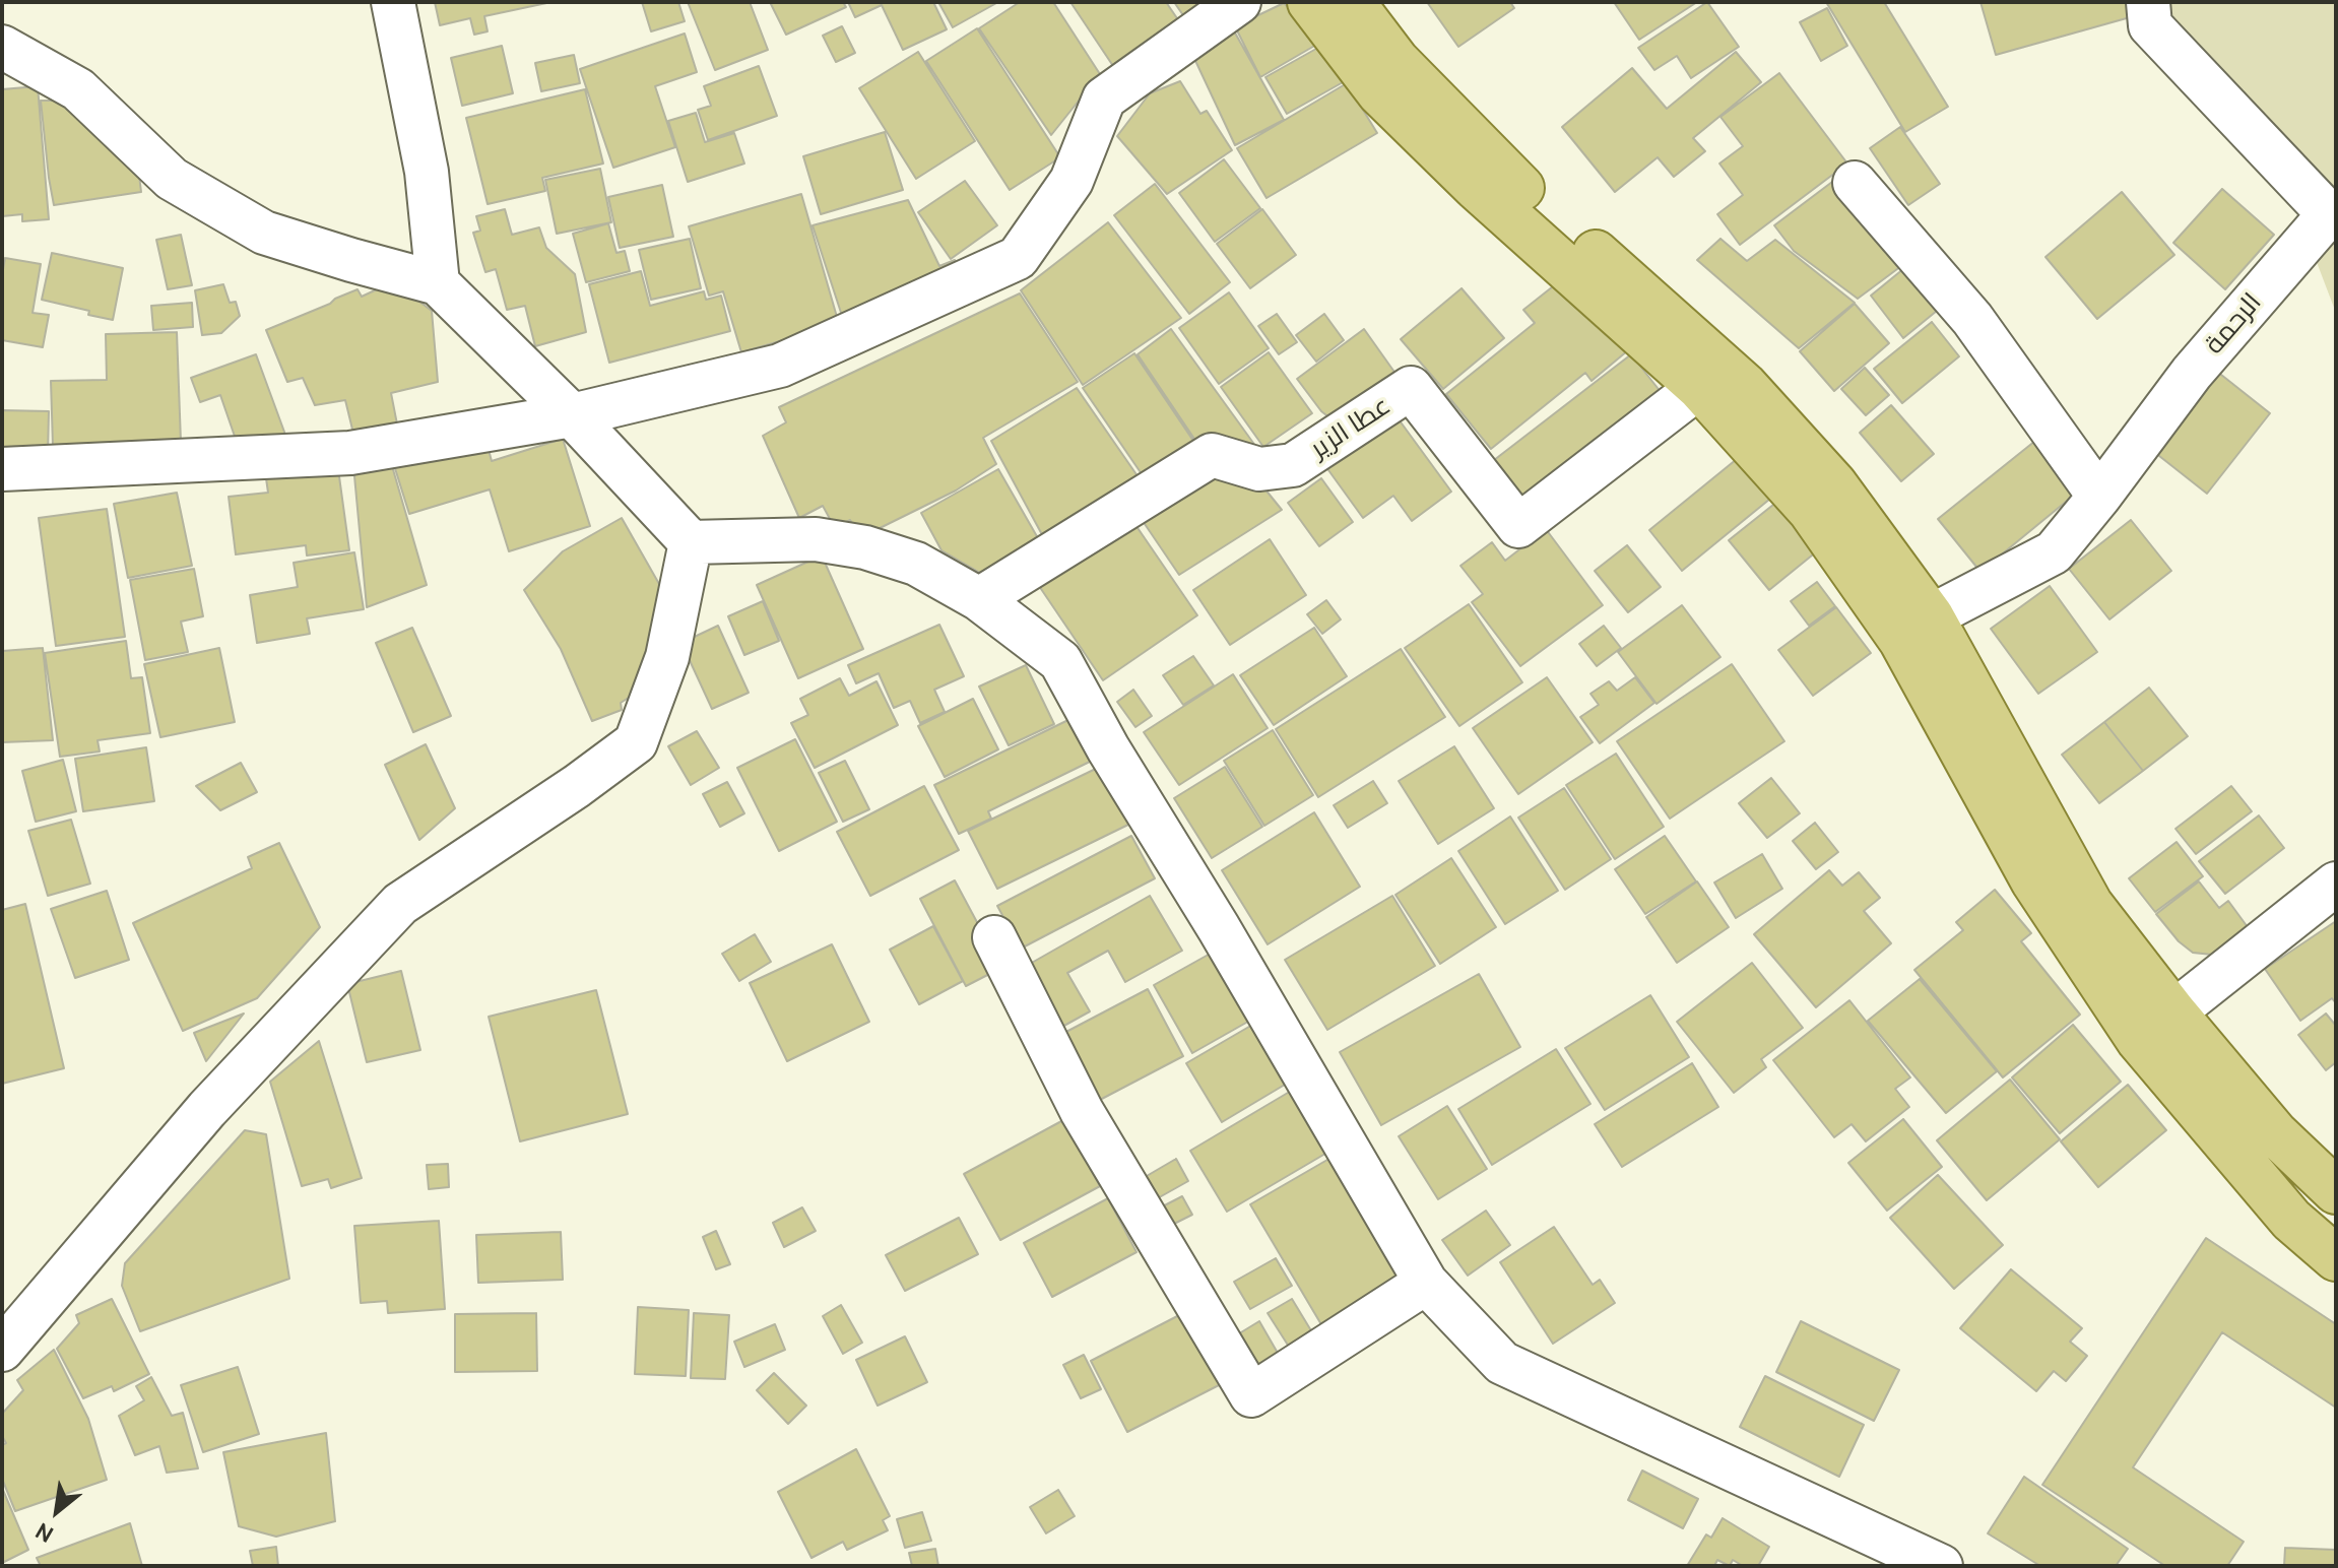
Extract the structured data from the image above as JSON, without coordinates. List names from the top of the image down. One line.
{"streets":{"street":["الرحمة","عطا الزير"]},"north":"bottom left"}
